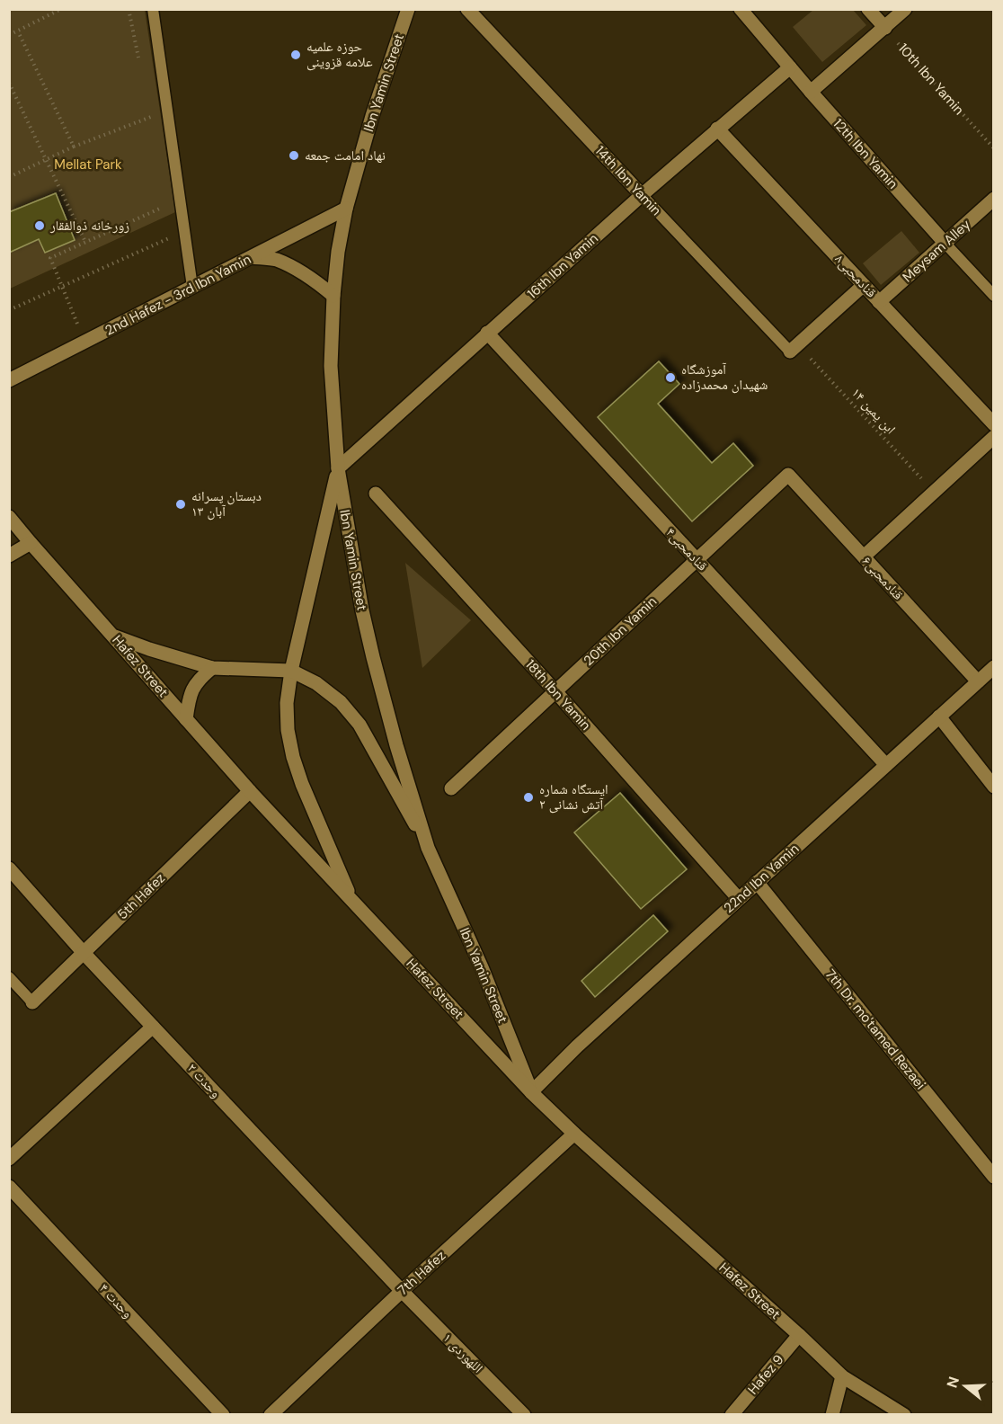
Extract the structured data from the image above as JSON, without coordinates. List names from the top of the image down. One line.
{"streets":{"street":["Ibn Yamin Street","12th Ibn Yamin","14th Ibn Yamin","Meysam Alley","16th Ibn Yamin","قنادمحبی۸","2nd Hafez - 3rd Ibn Yamin","قنادمحبی۴","قنادمحبی۶","20th Ibn Yamin","Hafez Street","18th Ibn Yamin","22nd Ibn Yamin","5th Hafez","7th Dr. mo'tamed Rezaei","وحدت ۲","7th Hafez","وحدت ۴","اللهوردی ۱","Hafez 9"],"path":["10th Ibn Yamin","ابن یمین ۱۴"]},"crossings":[["Ibn Yamin Street","16th Ibn Yamin"],["Ibn Yamin Street","2nd Hafez - 3rd Ibn Yamin"],["Ibn Yamin Street","Hafez Street"],["Ibn Yamin Street","22nd Ibn Yamin"],["12th Ibn Yamin","Meysam Alley"],["12th Ibn Yamin","16th Ibn Yamin"],["14th Ibn Yamin","16th Ibn Yamin"],["14th Ibn Yamin","ابن یمین ۱۴"],["Meysam Alley","قنادمحبی۸"],["16th Ibn Yamin","قنادمحبی۸"],["16th Ibn Yamin","قنادمحبی۴"],["قنادمحبی۴","20th Ibn Yamin"],["قنادمحبی۴","22nd Ibn Yamin"],["قنادمحبی۶","20th Ibn Yamin"],["قنادمحبی۶","22nd Ibn Yamin"],["20th Ibn Yamin","18th Ibn Yamin"],["Hafez Street","22nd Ibn Yamin"],["Hafez Street","5th Hafez"],["Hafez Street","7th Hafez"],["Hafez Street","Hafez 9"],["18th Ibn Yamin","22nd Ibn Yamin"],["22nd Ibn Yamin","7th Dr. mo'tamed Rezaei"],["5th Hafez","وحدت ۲"],["وحدت ۲","7th Hafez"],["وحدت ۲","اللهوردی ۱"],["7th Hafez","اللهوردی ۱"]],"parks":["Mellat Park"],"places":["حوزه علمیه علامه قزوینی","نهاد امامت جمعه","زورخانه ذوالفقار","آموزشگاه شهیدان محمدزاده","دبستان پسرانه ۱۳ آبان","ایستگاه شماره ۲ آتش نشانی"],"north":"left"}
